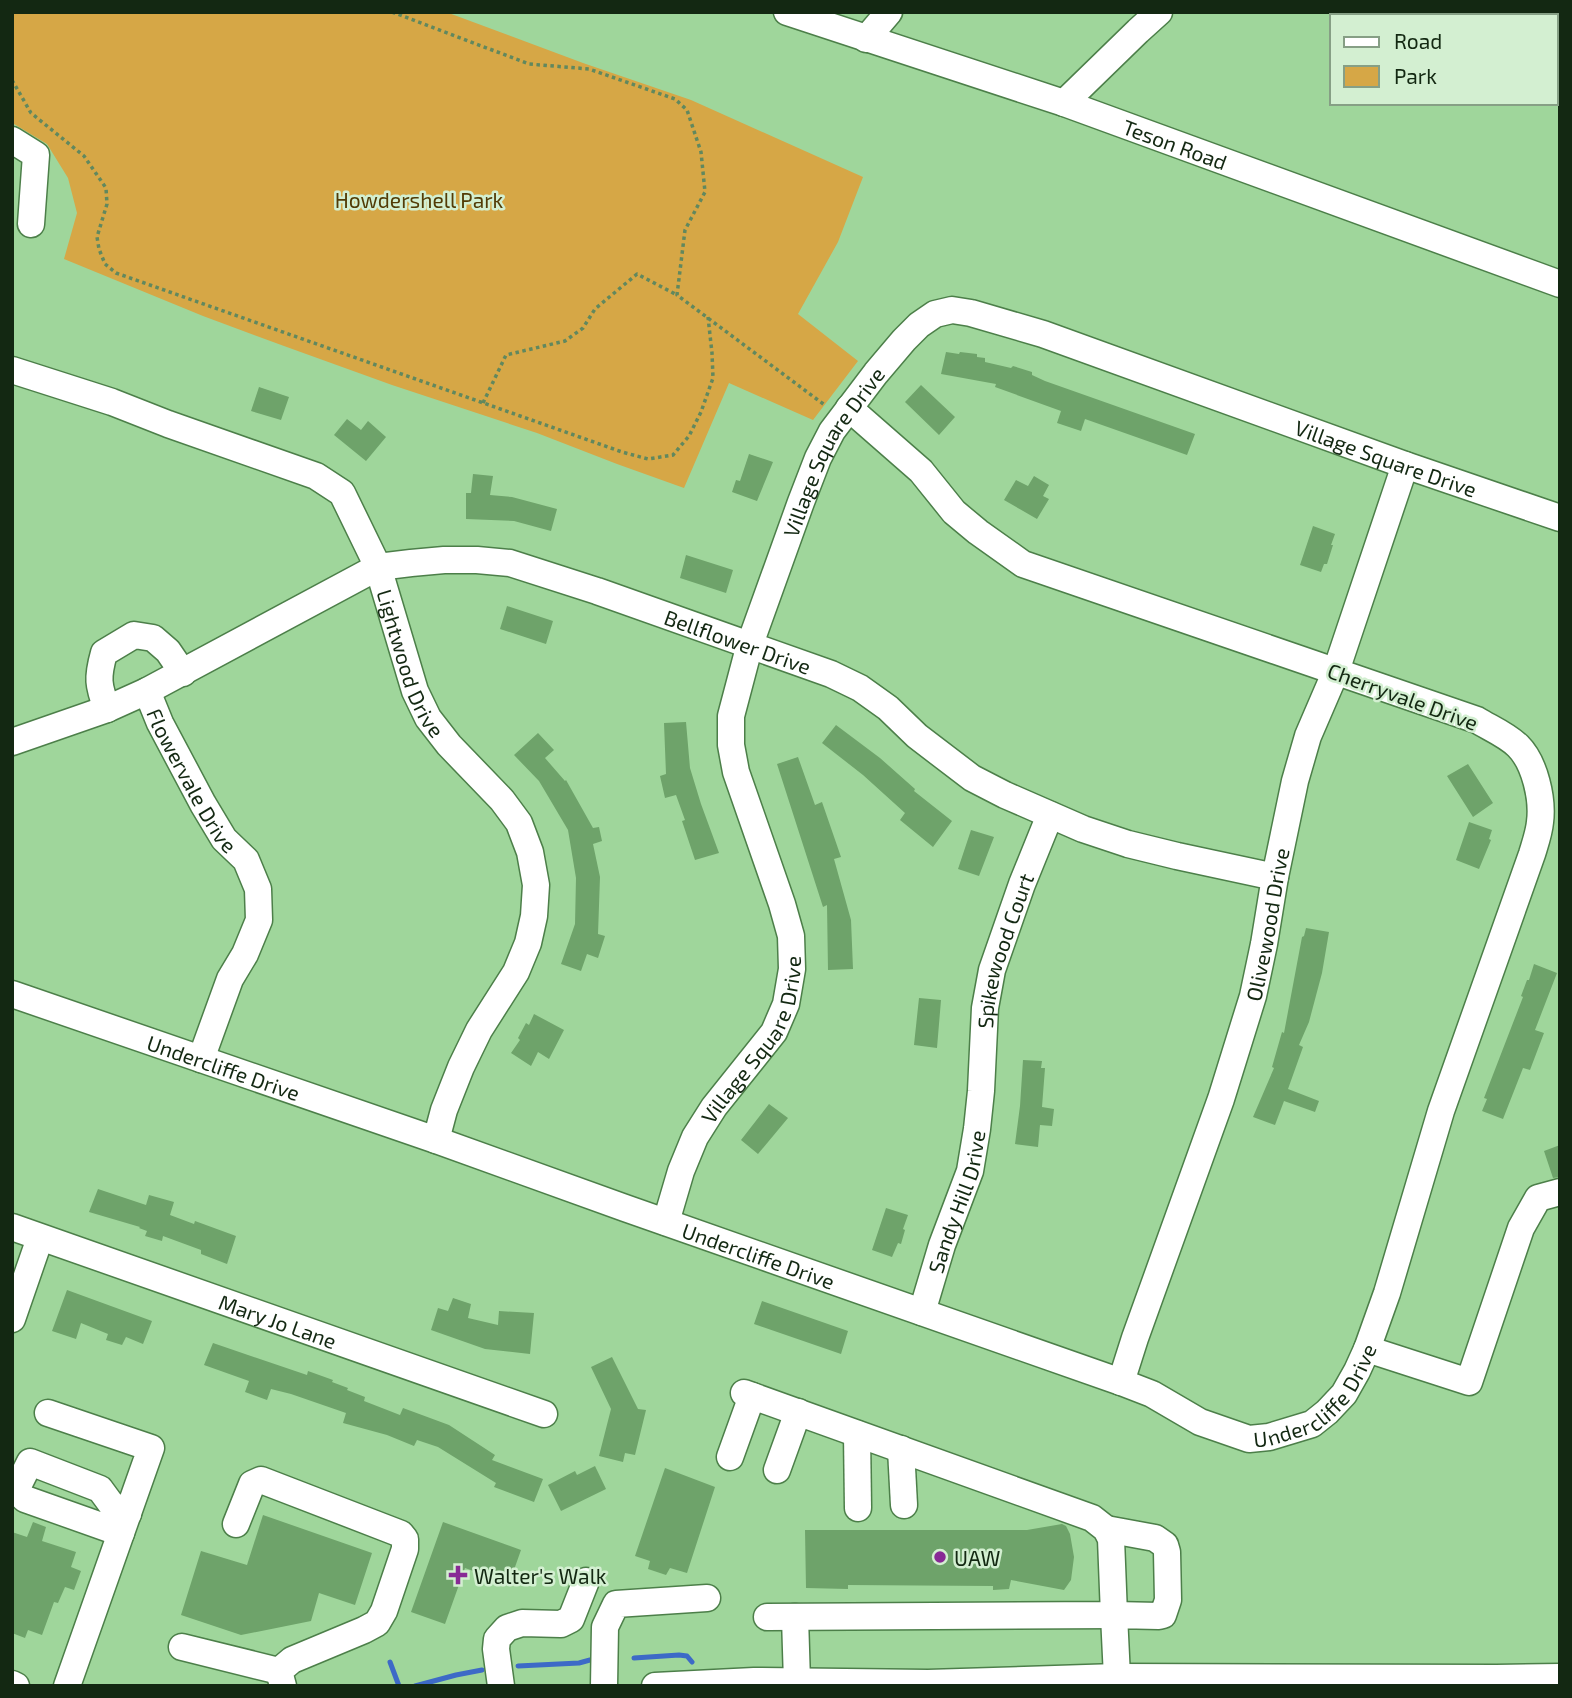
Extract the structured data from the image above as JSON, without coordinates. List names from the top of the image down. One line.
{"streets":{"street":["Teson Road","Village Square Drive","Bellflower Drive","Lightwood Drive","Cherryvale Drive","Flowervale Drive","Olivewood Drive","Spikewood Court","Undercliffe Drive","Sandy Hill Drive","Mary Jo Lane"]},"crossings":[["Village Square Drive","Bellflower Drive"],["Village Square Drive","Cherryvale Drive"],["Village Square Drive","Olivewood Drive"],["Village Square Drive","Undercliffe Drive"],["Bellflower Drive","Lightwood Drive"],["Bellflower Drive","Flowervale Drive"],["Bellflower Drive","Olivewood Drive"],["Bellflower Drive","Spikewood Court"],["Lightwood Drive","Undercliffe Drive"],["Cherryvale Drive","Olivewood Drive"],["Cherryvale Drive","Undercliffe Drive"],["Flowervale Drive","Undercliffe Drive"],["Olivewood Drive","Undercliffe Drive"],["Spikewood Court","Sandy Hill Drive"],["Undercliffe Drive","Sandy Hill Drive"]],"parks":["Howdershell Park"],"places":{"other":["UAW"],"health":["Walter's Walk"]},"legend":["Road","Park"]}
